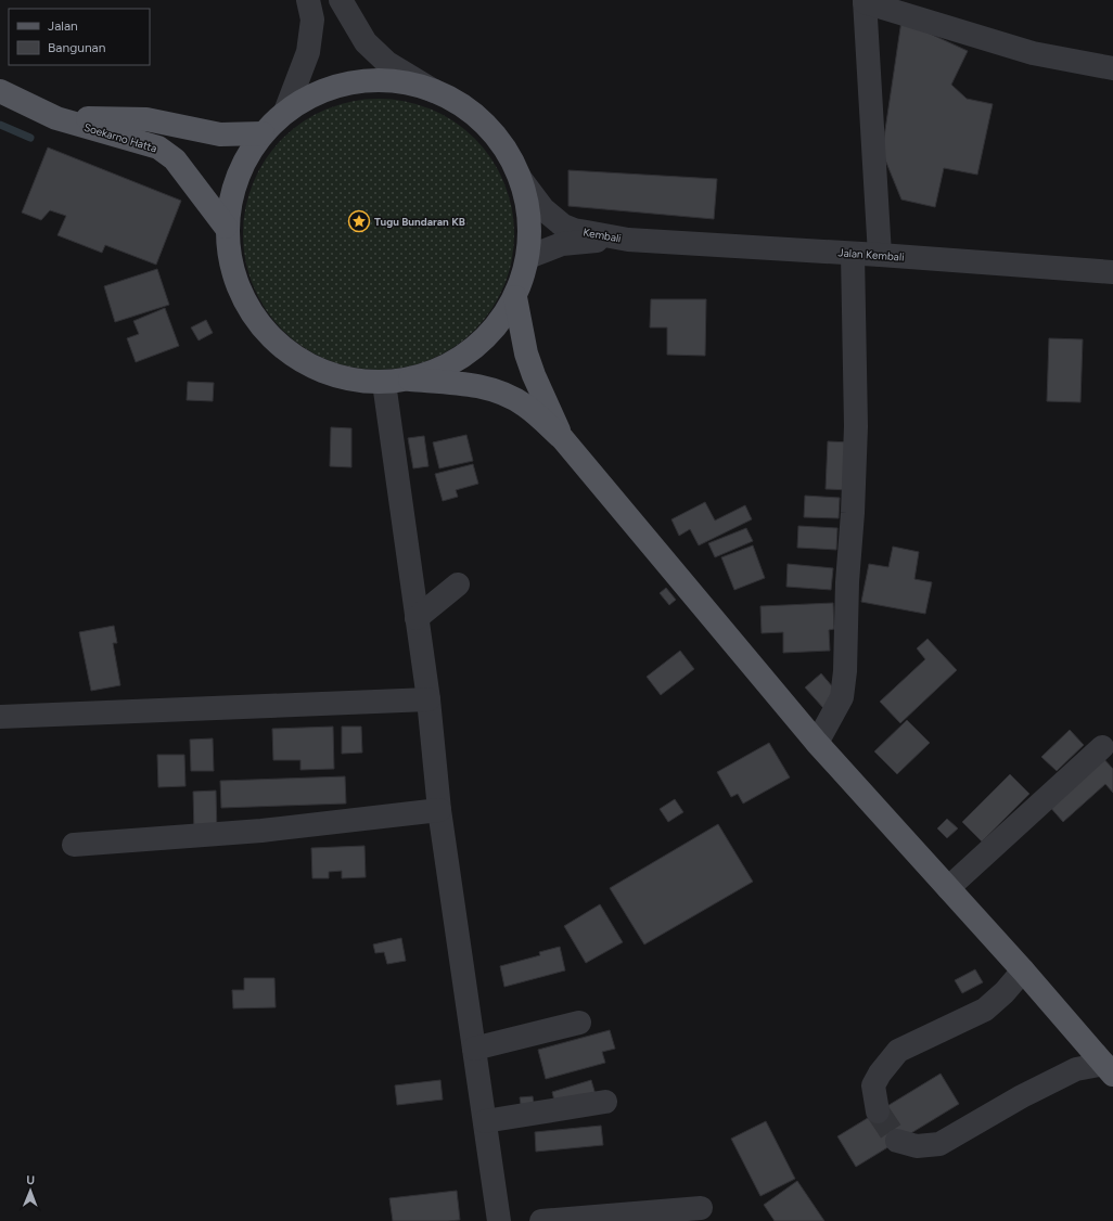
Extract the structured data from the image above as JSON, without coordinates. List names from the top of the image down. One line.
{"streets":{"main road":["Soekarno Hatta"],"street":["Kembali","Jalan Kembali"]},"crossings":[["Kembali","Jalan Kembali"]],"places":{"place":["Tugu Bundaran KB"]},"legend":["Jalan","Bangunan"],"north":"top"}
